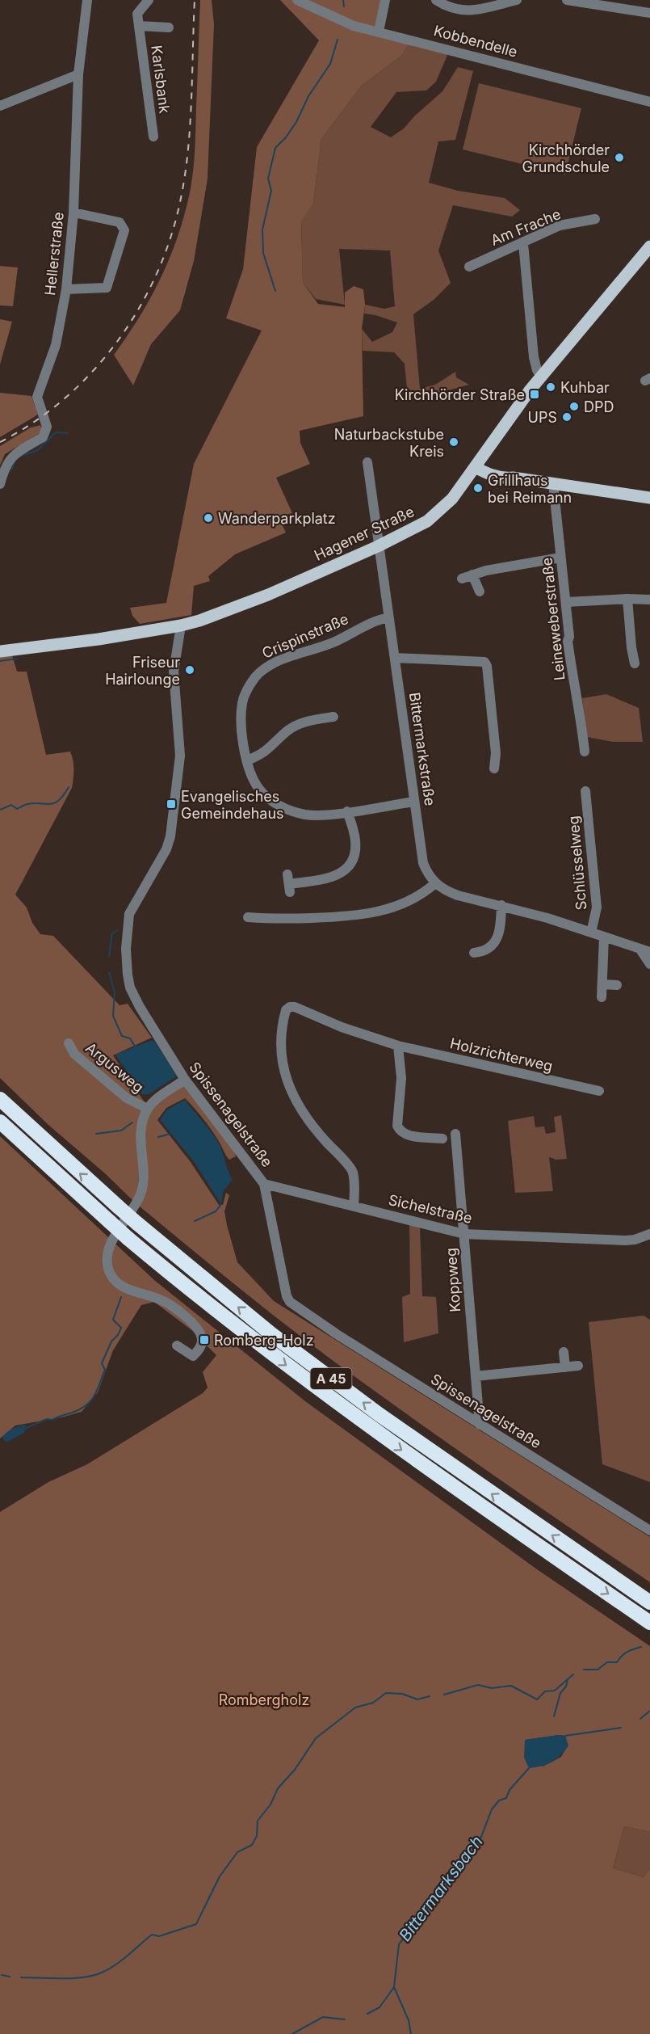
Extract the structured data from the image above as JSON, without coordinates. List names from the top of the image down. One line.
{"streets":{"highway":["A 45"],"main road":["Hagener Straße"],"street":["Kobbendelle","Karlsbank","Am Frache","Hellerstraße","Leineweberstraße","Crispinstraße","Bittermarkstraße","Schlüsselweg","Holzrichterweg","Argusweg","Spissenagelstraße","Sichelstraße","Koppweg"]},"crossings":[["Hagener Straße","Bittermarkstraße"],["Hagener Straße","Spissenagelstraße"],["Crispinstraße","Bittermarkstraße"],["Holzrichterweg","Sichelstraße"],["Argusweg","Spissenagelstraße"],["Spissenagelstraße","Sichelstraße"],["Spissenagelstraße","Koppweg"],["Sichelstraße","Koppweg"]],"water":["Bittermarksbach"],"parks":["Rombergholz"],"places":{"other":["Kirchhörder Grundschule","Kuhbar","DPD","UPS","Naturbackstube Kreis","Grillhaus bei Reimann","Wanderparkplatz","Friseur Hairlounge"],"transit":["Kirchhörder Straße","Evangelisches Gemeindehaus","Romberg-Holz"]}}
